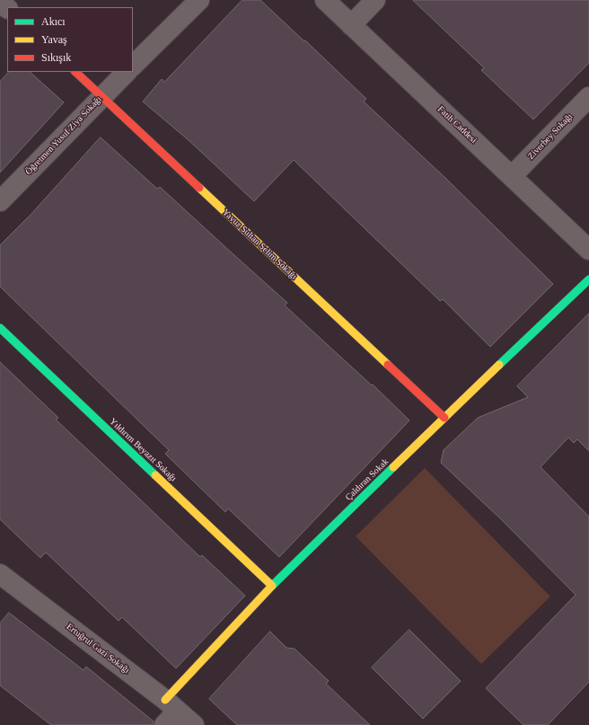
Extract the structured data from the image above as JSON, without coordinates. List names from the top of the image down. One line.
{"streets":{"street":["Fatih Caddesi","Öğretmen Yusuf Ziya Sokağı","Ziverbey Sokağı","Yavuz Sultan Selim Sokağı","Yıldırım Beyazıt Sokağı","Çaldıran Sokak","Ertuğrul Gazi Sokağı"]},"crossings":[["Fatih Caddesi","Ziverbey Sokağı"],["Öğretmen Yusuf Ziya Sokağı","Yavuz Sultan Selim Sokağı"],["Yavuz Sultan Selim Sokağı","Çaldıran Sokak"],["Yıldırım Beyazıt Sokağı","Çaldıran Sokak"],["Çaldıran Sokak","Ertuğrul Gazi Sokağı"]],"legend":["Akıcı","Yavaş","Sıkışık"]}
